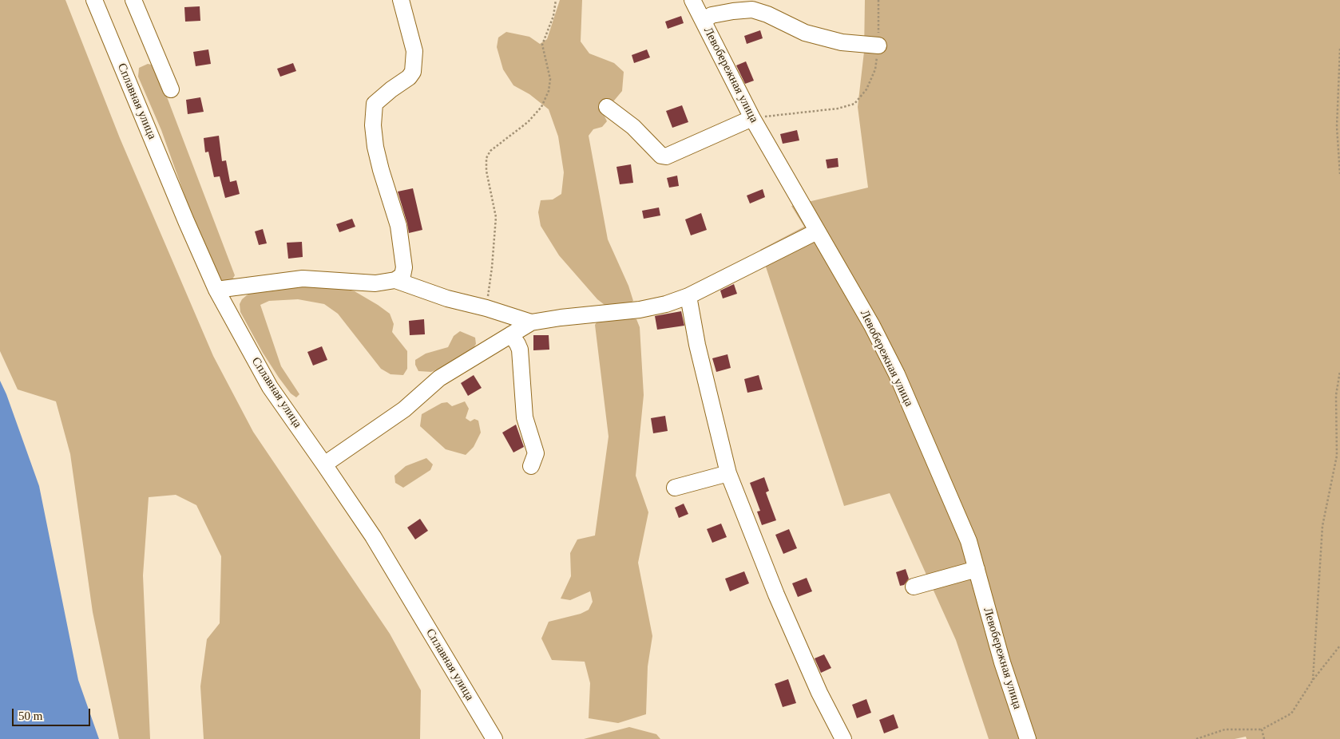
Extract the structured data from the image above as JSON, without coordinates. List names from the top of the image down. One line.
{"streets":{"street":["Левобережная улица","Сплавная улица"]},"scale_bar":"50 m"}
